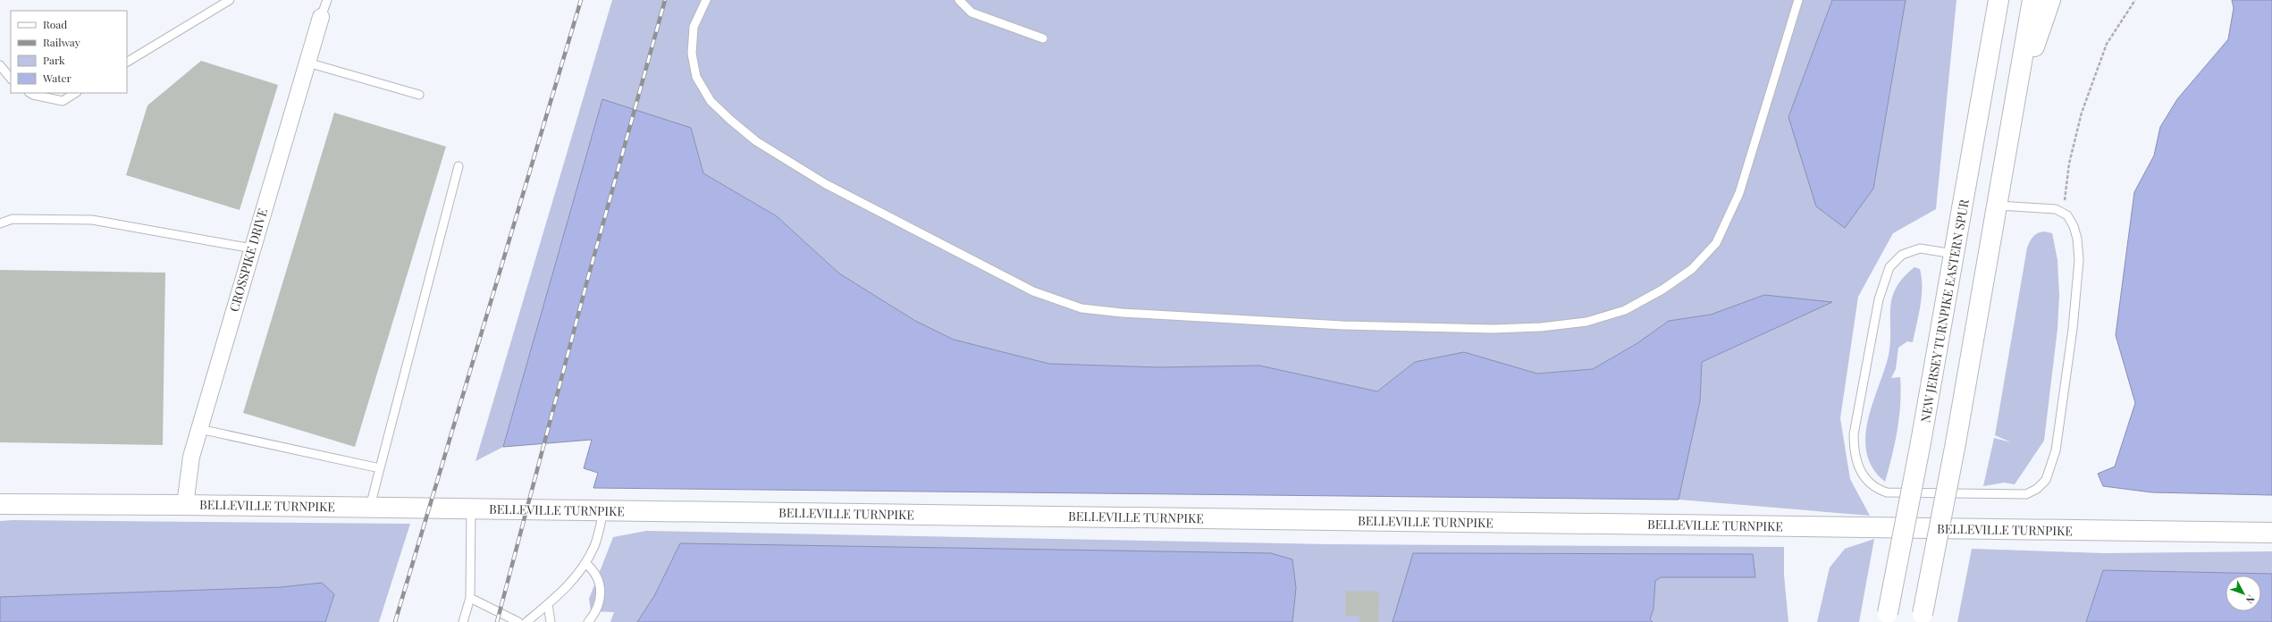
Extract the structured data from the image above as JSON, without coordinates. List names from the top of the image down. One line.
{"streets":{"main road":["NEW JERSEY TURNPIKE EASTERN SPUR","BELLEVILLE TURNPIKE"],"street":["CROSSPIKE DRIVE"]},"crossings":[["CROSSPIKE DRIVE","BELLEVILLE TURNPIKE"]],"legend":["Road","Railway","Park","Water"],"north":"bottom right"}
